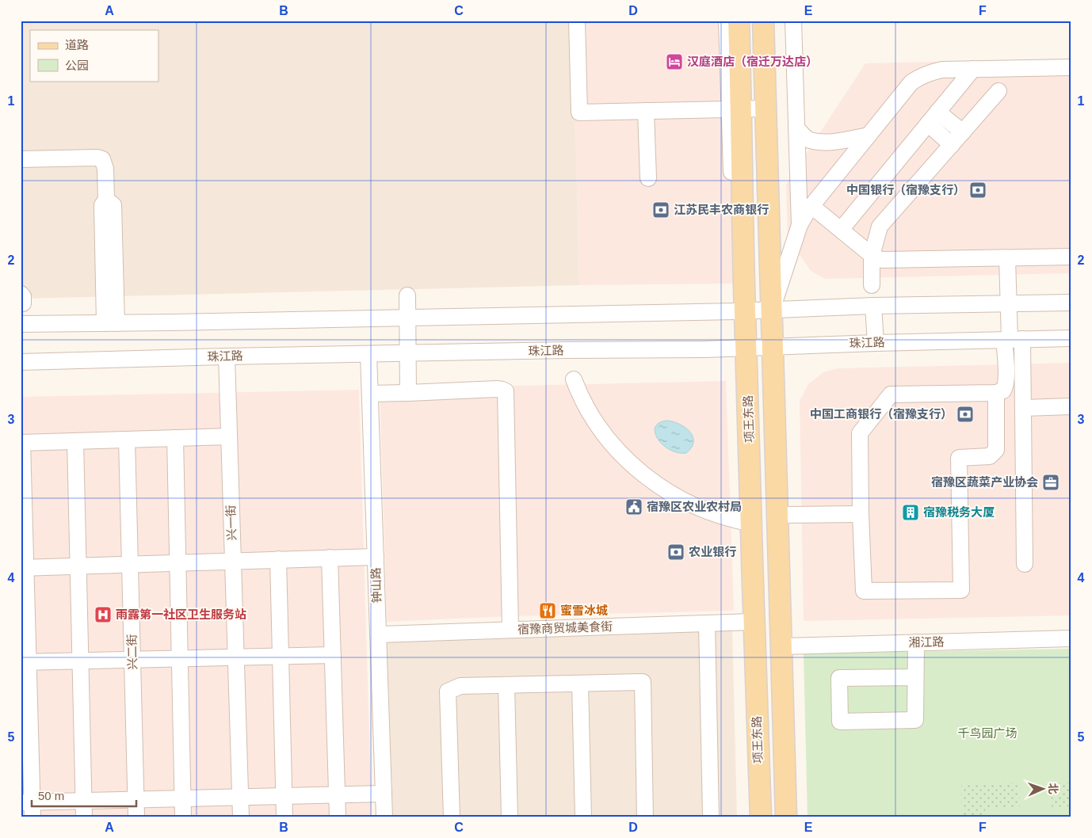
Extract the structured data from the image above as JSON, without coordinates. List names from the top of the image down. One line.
{"streets":{"main road":["项王东路"],"street":["珠江路","兴一街","钟山路","宿豫商贸城美食街","湘江路","兴二街"]},"crossings":[["珠江路","项王东路"],["珠江路","兴一街"],["珠江路","钟山路"],["项王东路","宿豫商贸城美食街"],["钟山路","宿豫商贸城美食街"]],"parks":["千鸟园广场"],"places":{"hotel":["汉庭酒店（宿迁万达店）"],"bank":["中国银行（宿豫支行）","江苏民丰农商银行","中国工商银行（宿豫支行）","农业银行"],"office":["宿豫区蔬菜产业协会"],"public building":["宿豫区农业农村局"],"building":["宿豫税务大厦"],"restaurant":["蜜雪冰城"],"hospital":["雨露第一社区卫生服务站"]},"legend":["道路","公园"],"scale_bar":"50 m","north":"right","grid":{"columns":["A","B","C","D","E","F"],"rows":["1","2","3","4","5"]}}
